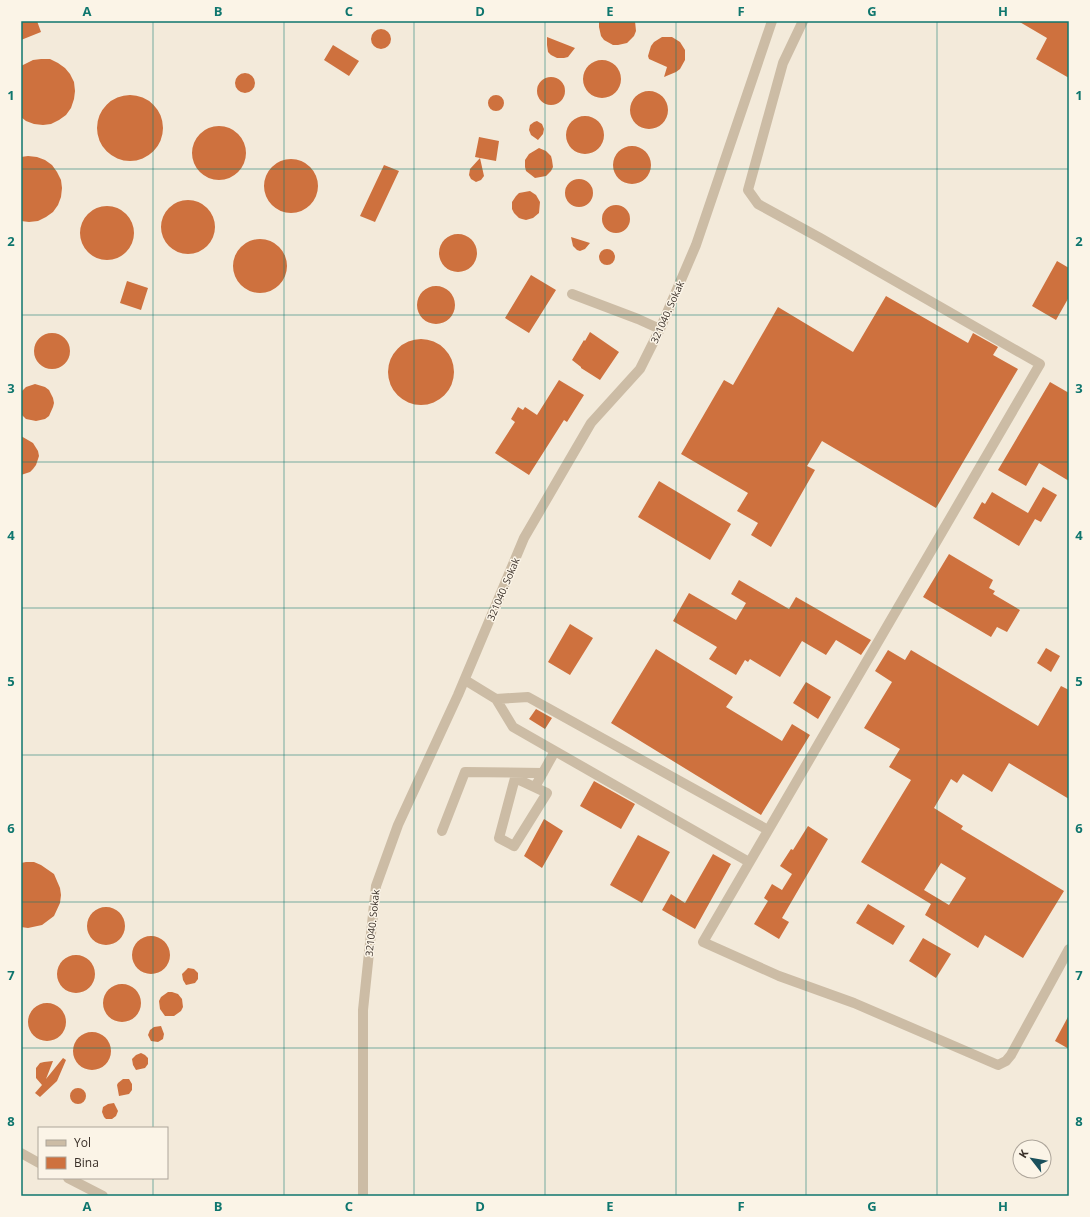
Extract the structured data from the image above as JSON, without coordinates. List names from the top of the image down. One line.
{"streets":{"street":["321040. Sokak"]},"legend":["Yol","Bina"],"north":"top left","grid":{"columns":["A","B","C","D","E","F","G","H"],"rows":["1","2","3","4","5","6","7","8"]}}
